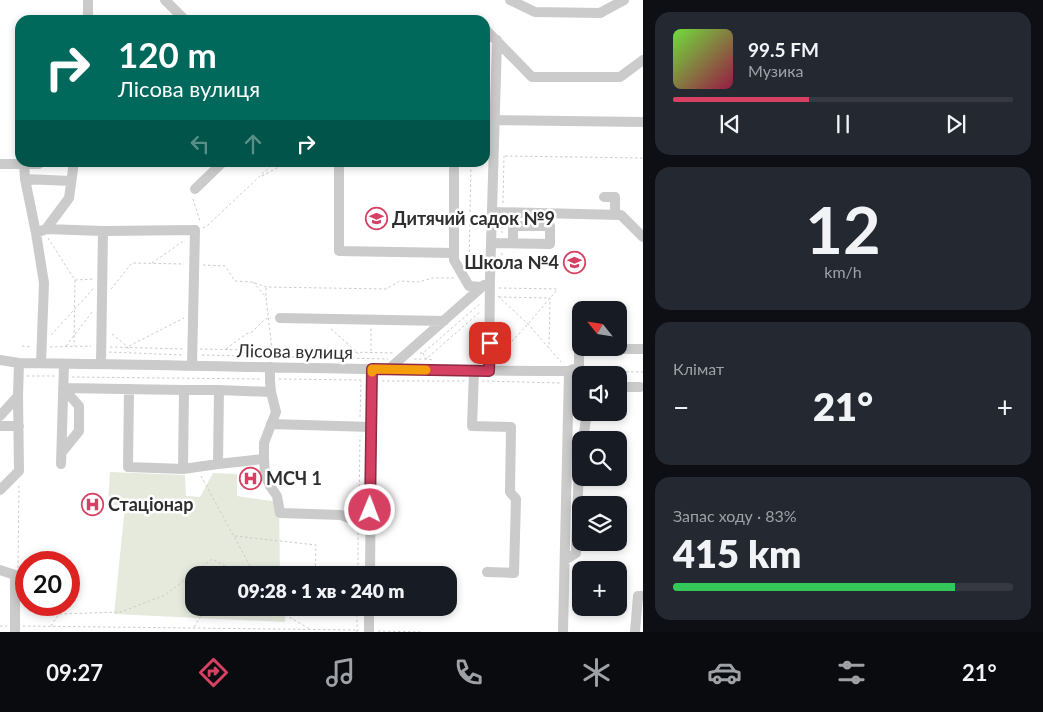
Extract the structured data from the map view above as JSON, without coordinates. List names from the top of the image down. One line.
{"streets":{"street":["Лісова вулиця"]},"places":{"school or university":["Дитячий садок №9","Школа №4"],"hospital":["МСЧ 1","Стаціонар"]},"north":"top left","page":{"turn":["120 m","Лісова вулиця"],"song":["99.5 FM","Музика"],"tile":[["12","km/h"],"Клімат",["Запас ходу · 83%","415 km"]],"map_buttons":"+","heat":["−","21°","+"],"limit":"20","trip":"09:28 · 1 хв · 240 m","tabs":["09:27","21°"]}}
